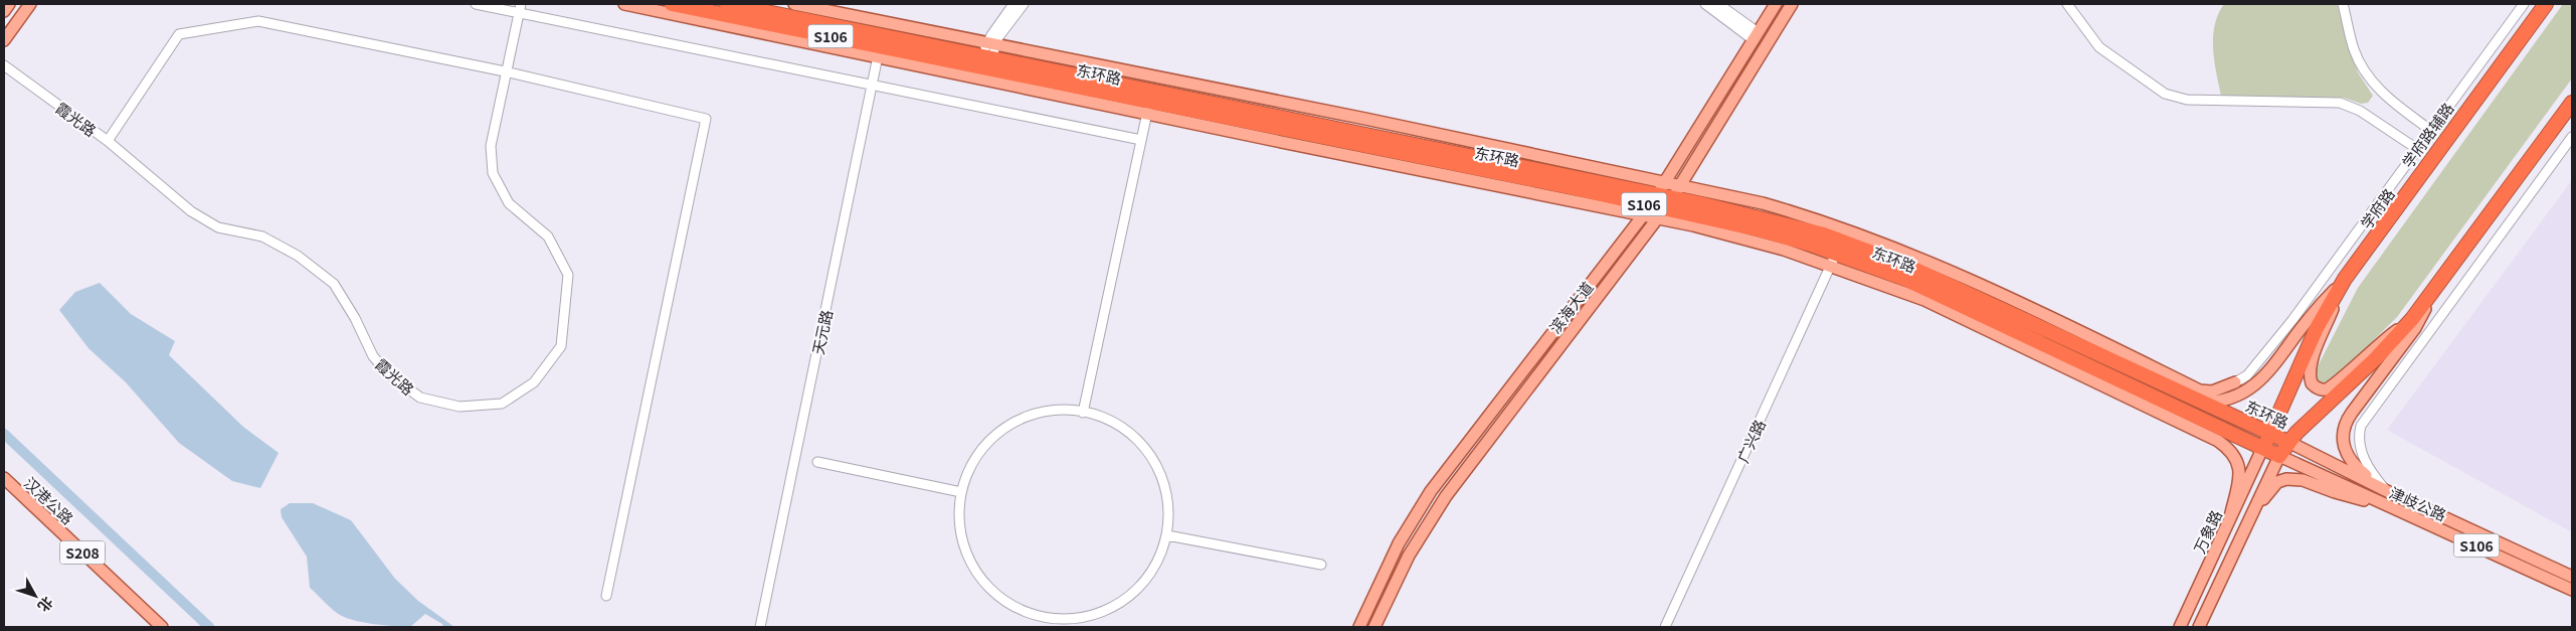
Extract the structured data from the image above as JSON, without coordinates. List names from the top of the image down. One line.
{"streets":{"highway":["S106","东环路","学府路"],"main road":["滨海大道","汉港公路","津歧公路","万象路","S208"],"street":["霞光路","学府路辅路","天元路","广兴路"]},"crossings":[["东环路","学府路"],["东环路","滨海大道"],["东环路","天元路"],["东环路","广兴路"],["东环路","津歧公路"],["东环路","万象路"],["学府路","万象路"]],"north":"bottom right"}
